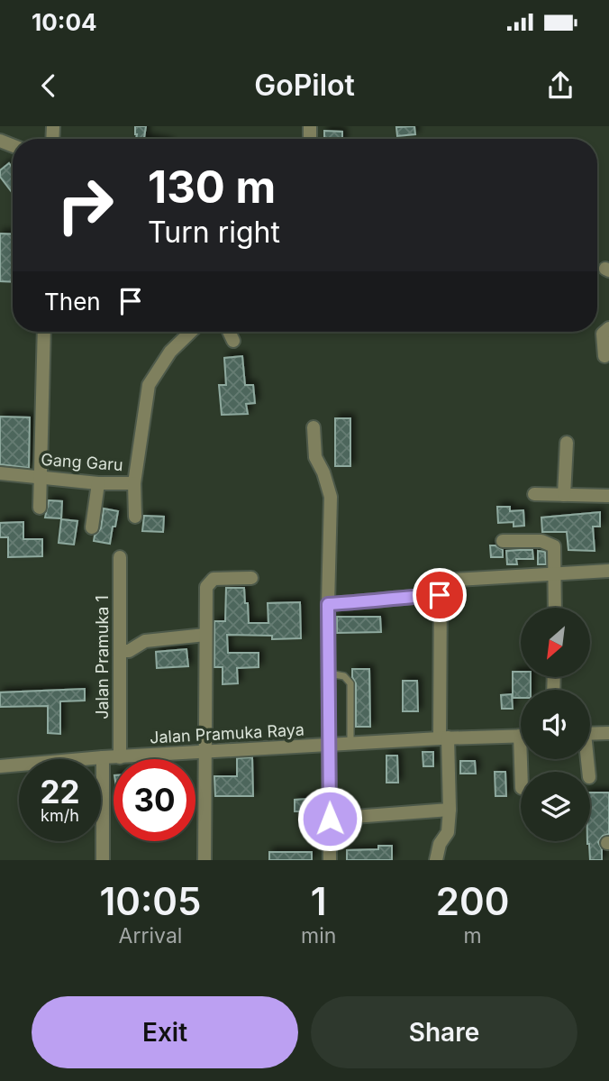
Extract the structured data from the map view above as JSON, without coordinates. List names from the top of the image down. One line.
{"streets":{"street":["Gang Garu","Jalan Pramuka 1","Jalan Pramuka Raya"]},"crossings":[["Jalan Pramuka 1","Jalan Pramuka Raya"]],"north":"bottom left","page":{"status":"10:04","header":"GoPilot","turn":["130 m","Turn right"],"then":"Then","speed":"22 km/h","limit":"30","eta":["10:05","Arrival","1","min","200","m"],"buttons":["Exit","Share"]}}
